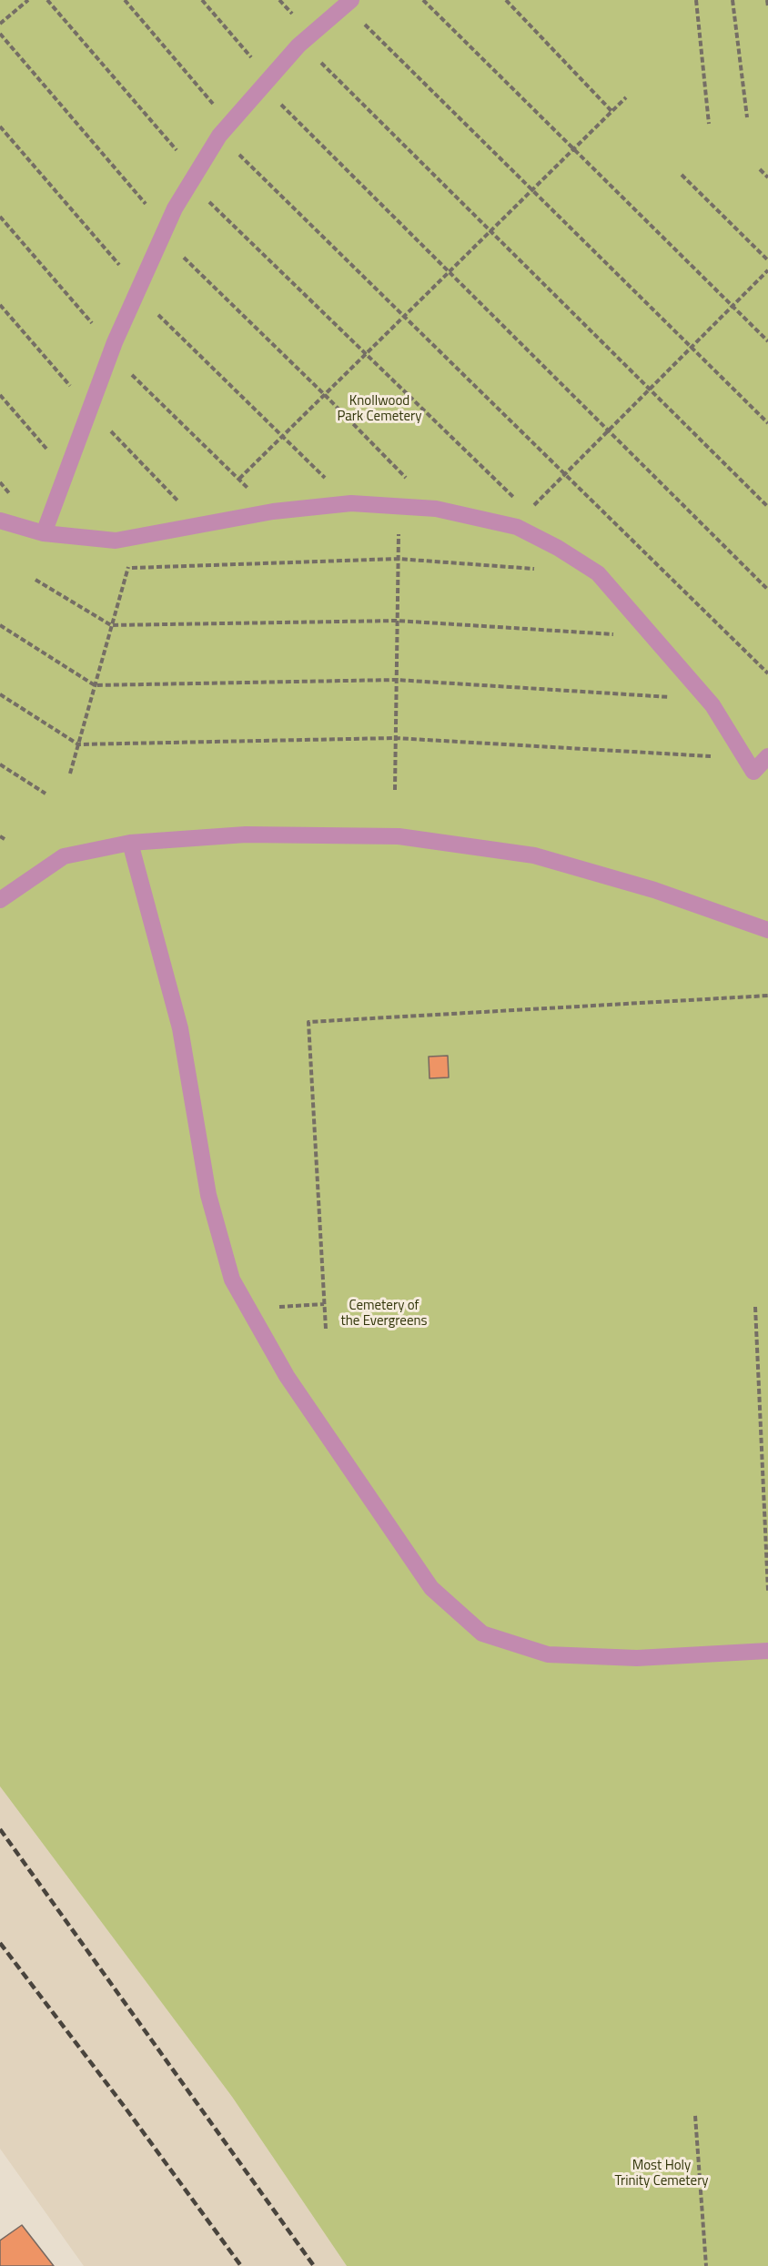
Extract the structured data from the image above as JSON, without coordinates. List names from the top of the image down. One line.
{"parks":["Knollwood Park Cemetery","Cemetery of the Evergreens","Most Holy Trinity Cemetery"]}
